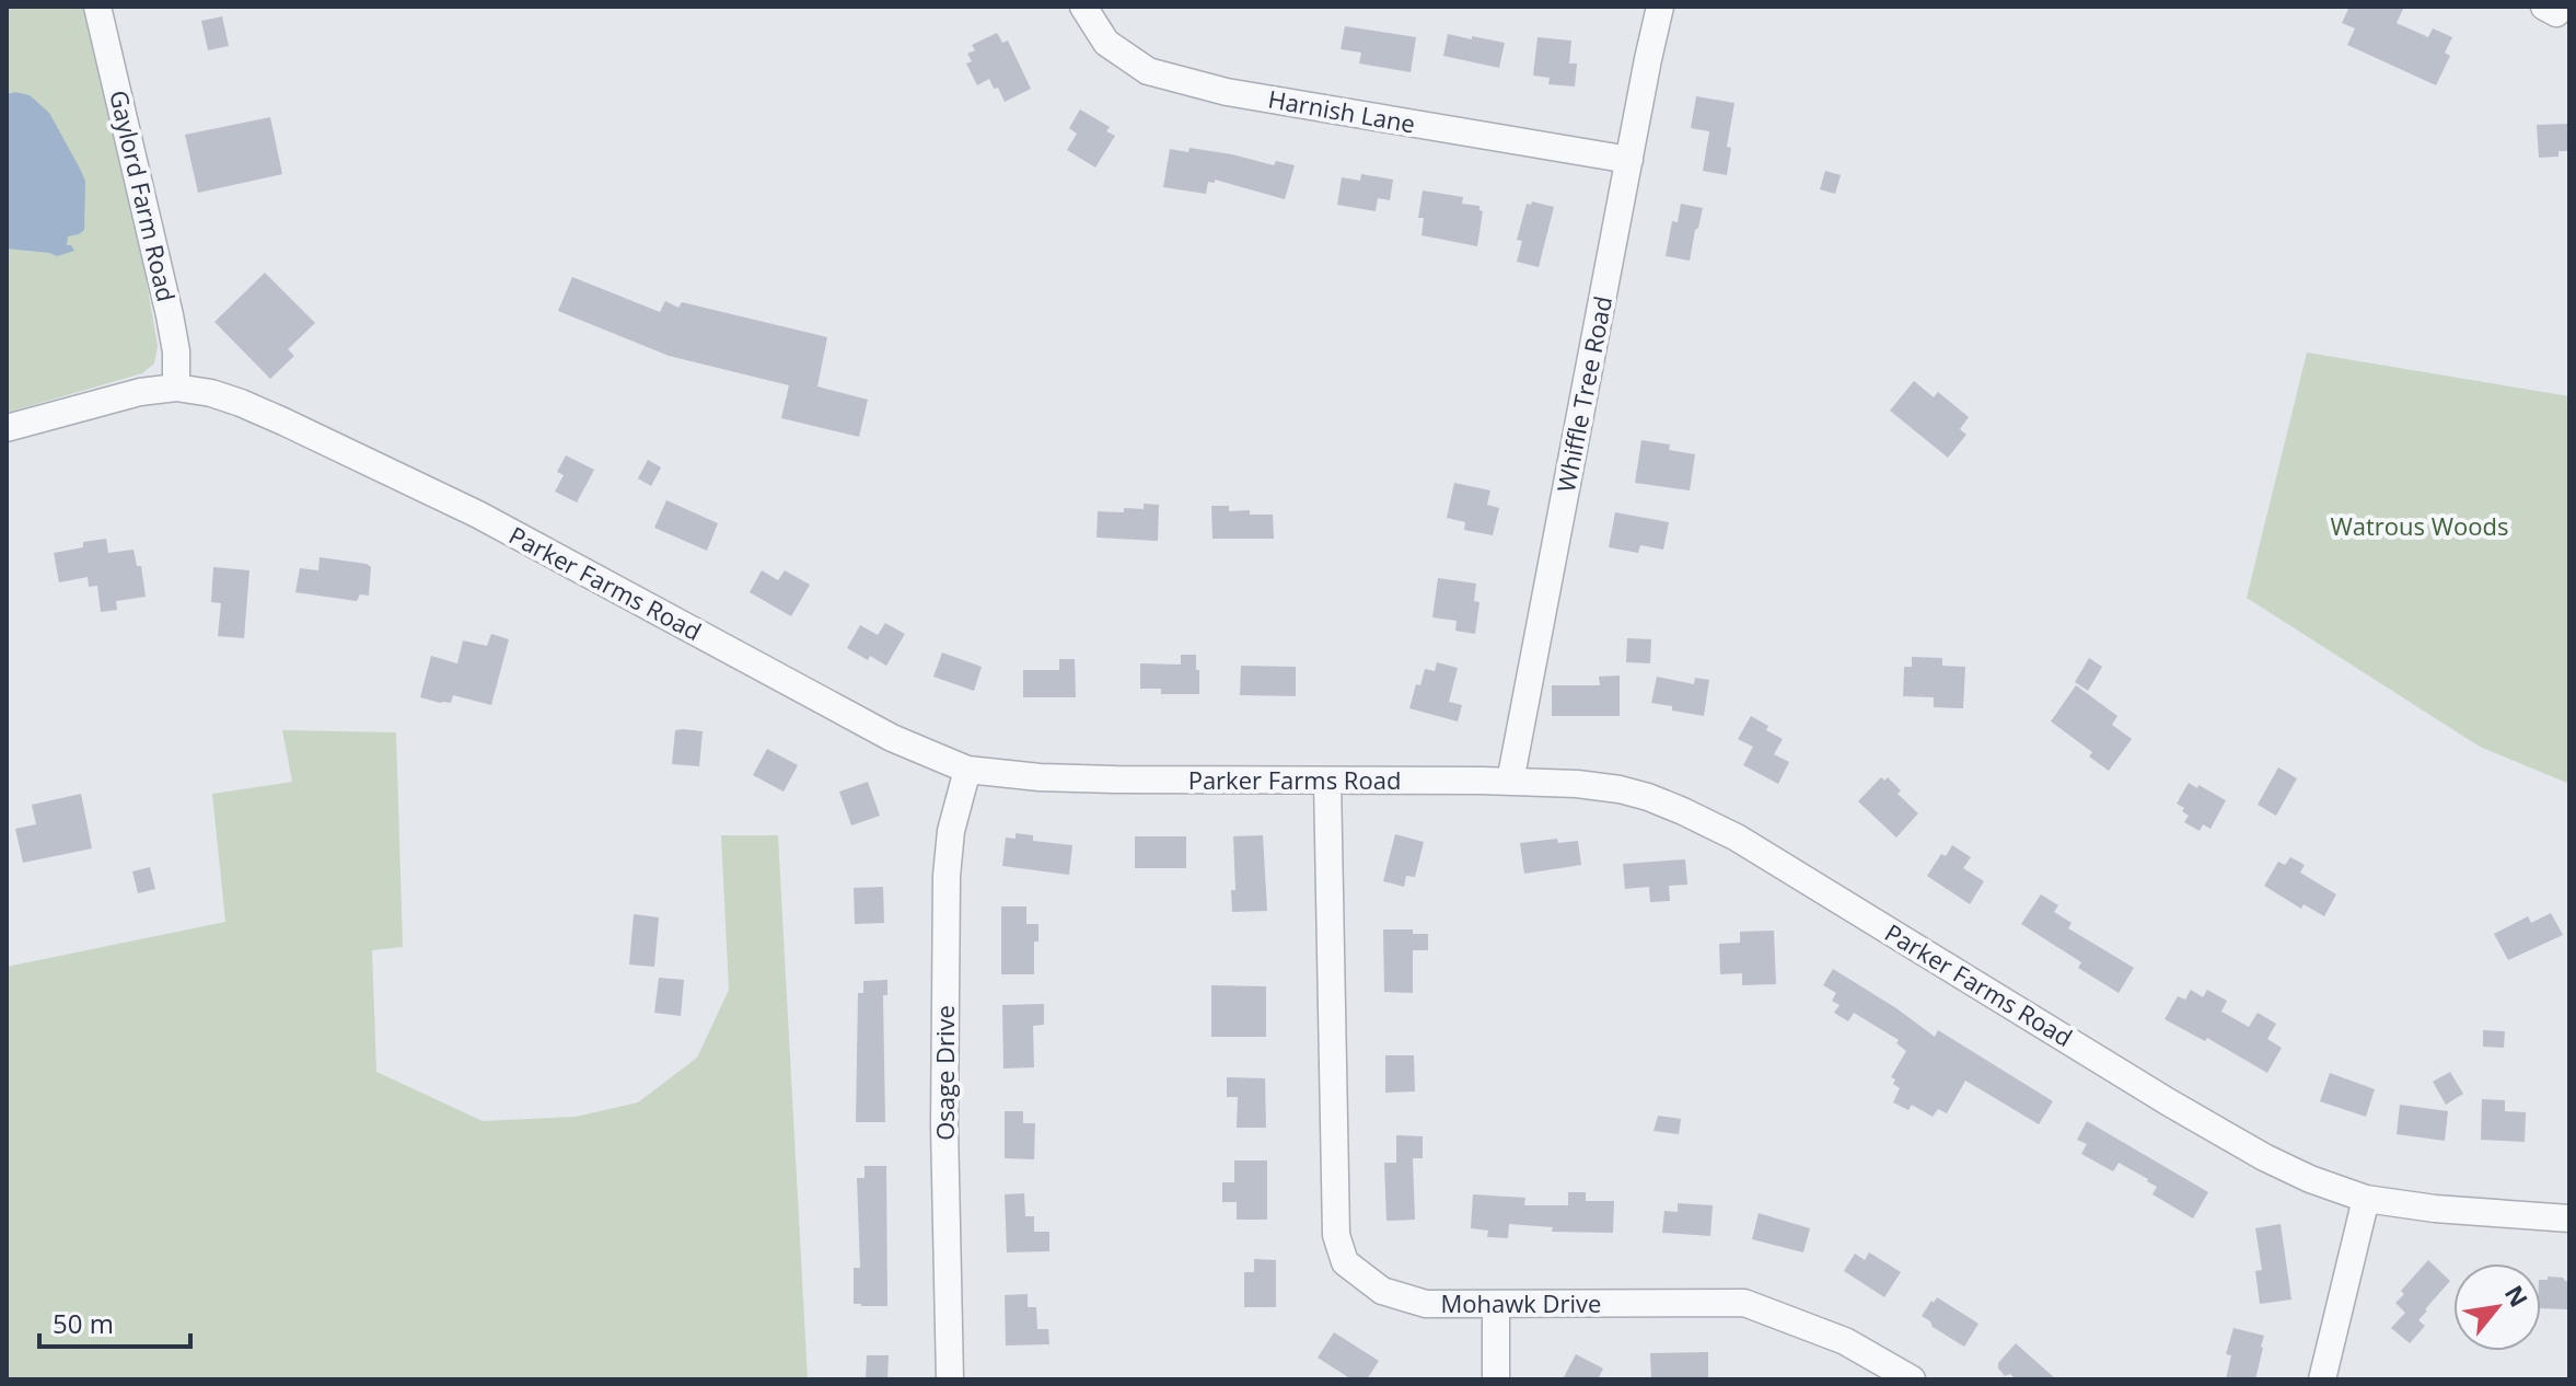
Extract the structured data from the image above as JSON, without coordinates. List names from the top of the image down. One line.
{"streets":{"street":["Harnish Lane","Gaylord Farm Road","Whiffle Tree Road","Parker Farms Road","Osage Drive","Mohawk Drive"]},"crossings":[["Harnish Lane","Whiffle Tree Road"],["Gaylord Farm Road","Parker Farms Road"],["Whiffle Tree Road","Parker Farms Road"],["Parker Farms Road","Osage Drive"],["Parker Farms Road","Mohawk Drive"]],"parks":["Watrous Woods"],"scale_bar":"50 m","north":"top right"}
